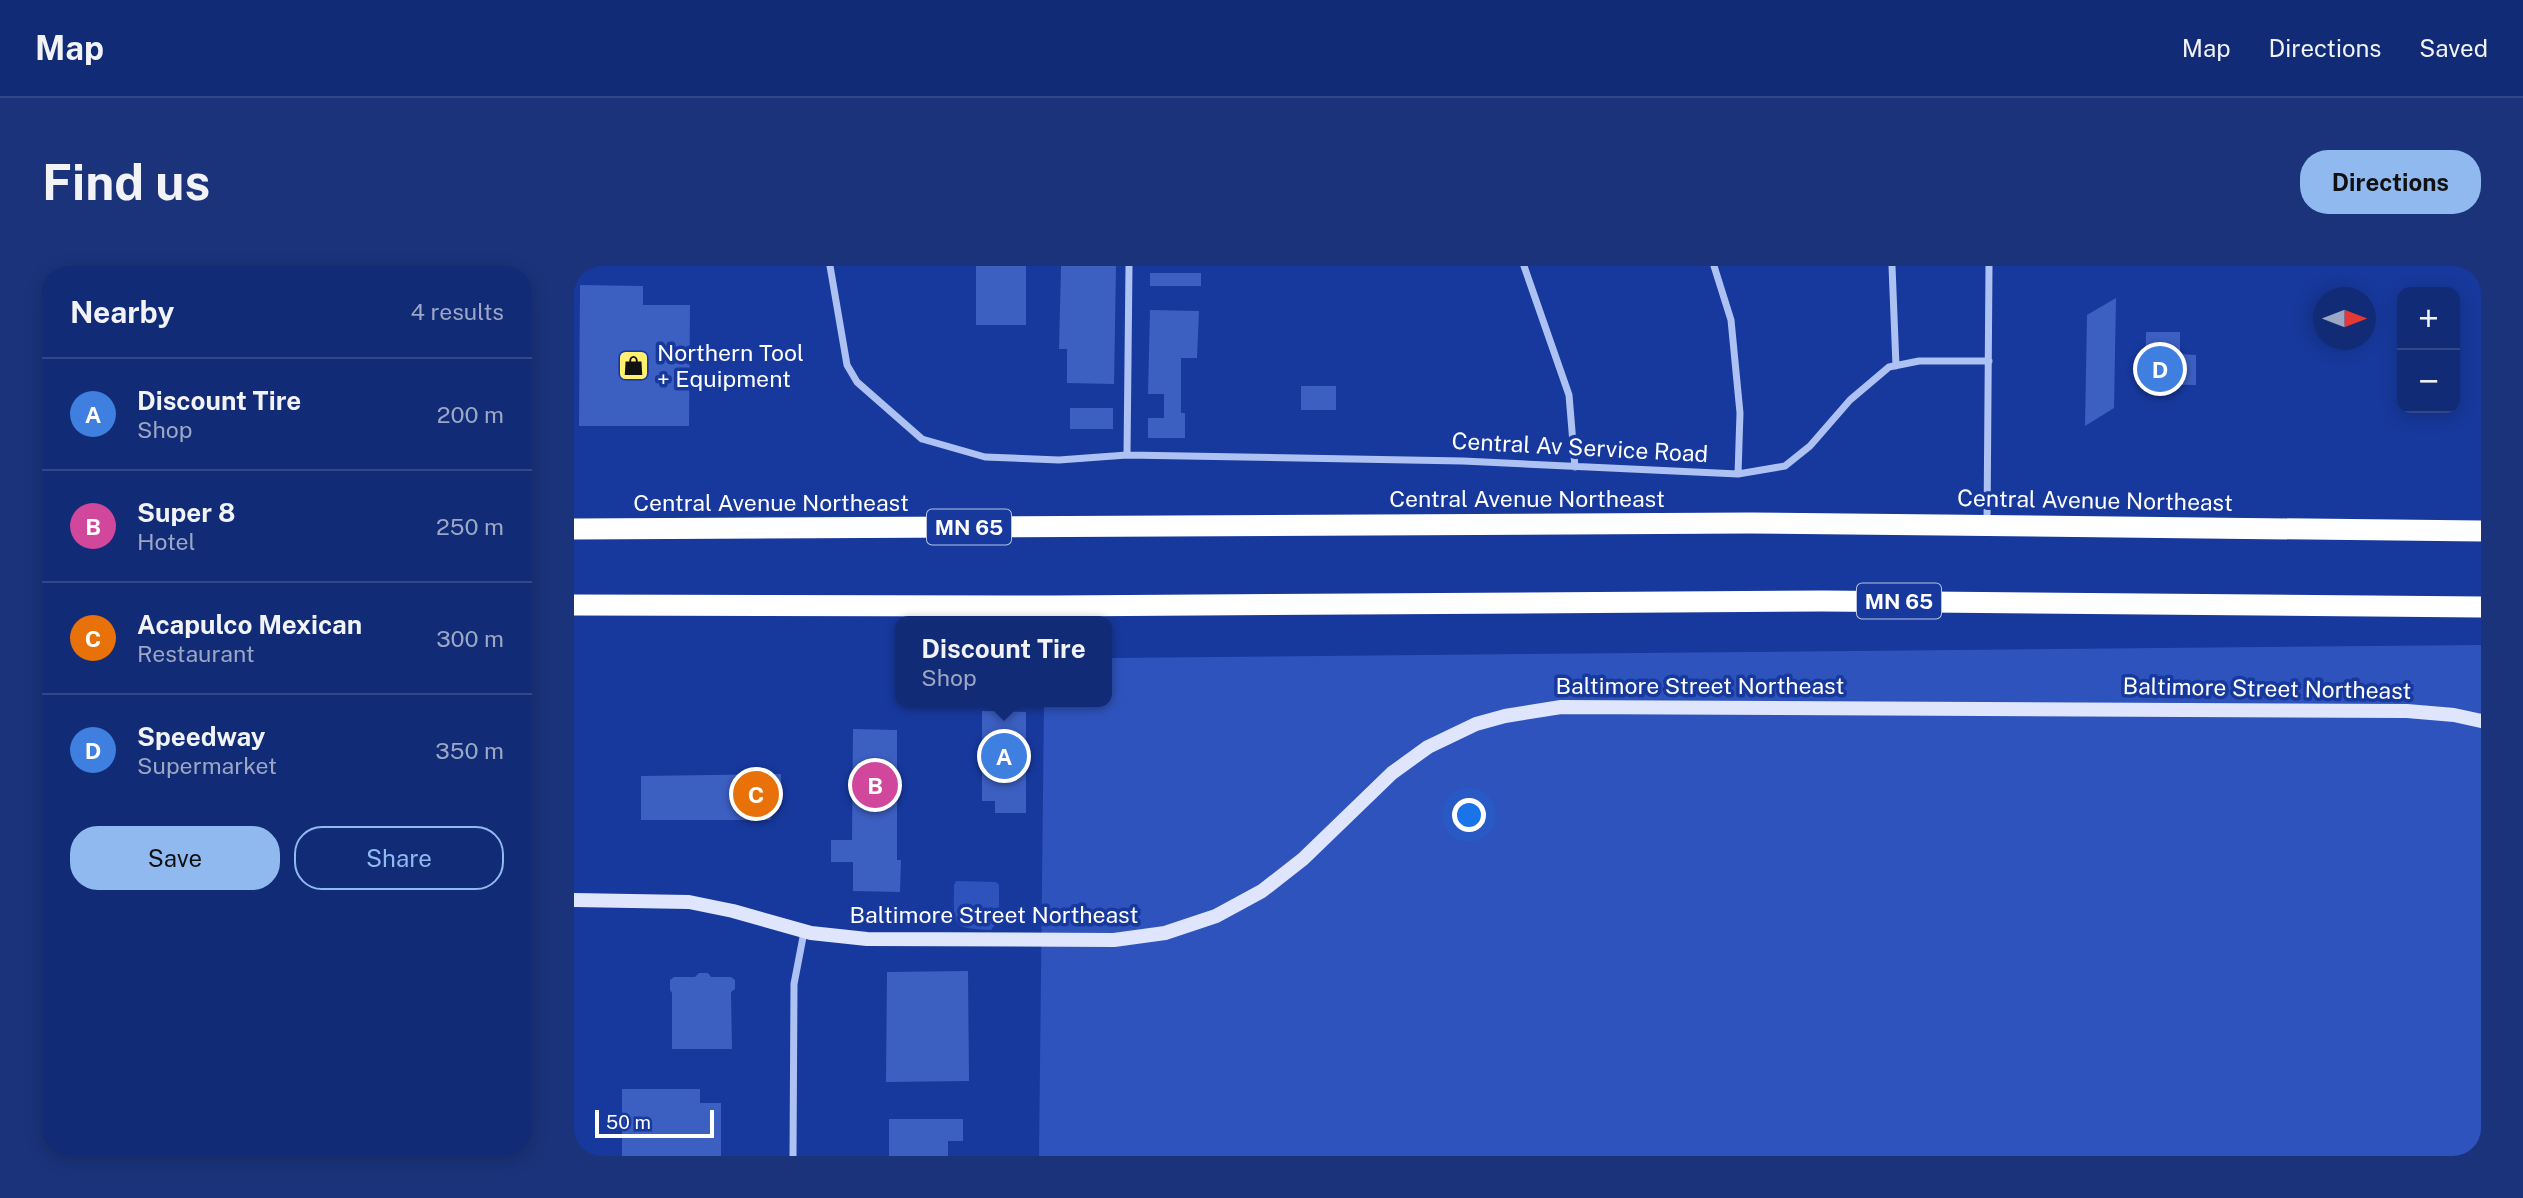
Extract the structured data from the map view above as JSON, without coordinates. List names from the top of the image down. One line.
{"streets":{"highway":["Central Avenue Northeast","MN 65"],"street":["Central Av Service Road","Baltimore Street Northeast"]},"places":{"shop":["Northern Tool + Equipment"]},"scale_bar":"50 m","north":"right","page":{"header":"Map","nav":["Map","Directions","Saved"],"buttons":["Directions",["Save","Share"]],"title":"Find us","heading":["Nearby","4 results"],"map_buttons":["+","−"],"pins":["D","A","B","C"],"list":[{"mark":"A","name":"Discount Tire","note":"Shop","value":"200 m"},{"mark":"B","name":"Super 8","note":"Hotel","value":"250 m"},{"mark":"C","name":"Acapulco Mexican","note":"Restaurant","value":"300 m"},{"mark":"D","name":"Speedway","note":"Supermarket","value":"350 m"}],"popup":["Discount Tire","Shop"],"scale":"50 m"}}
